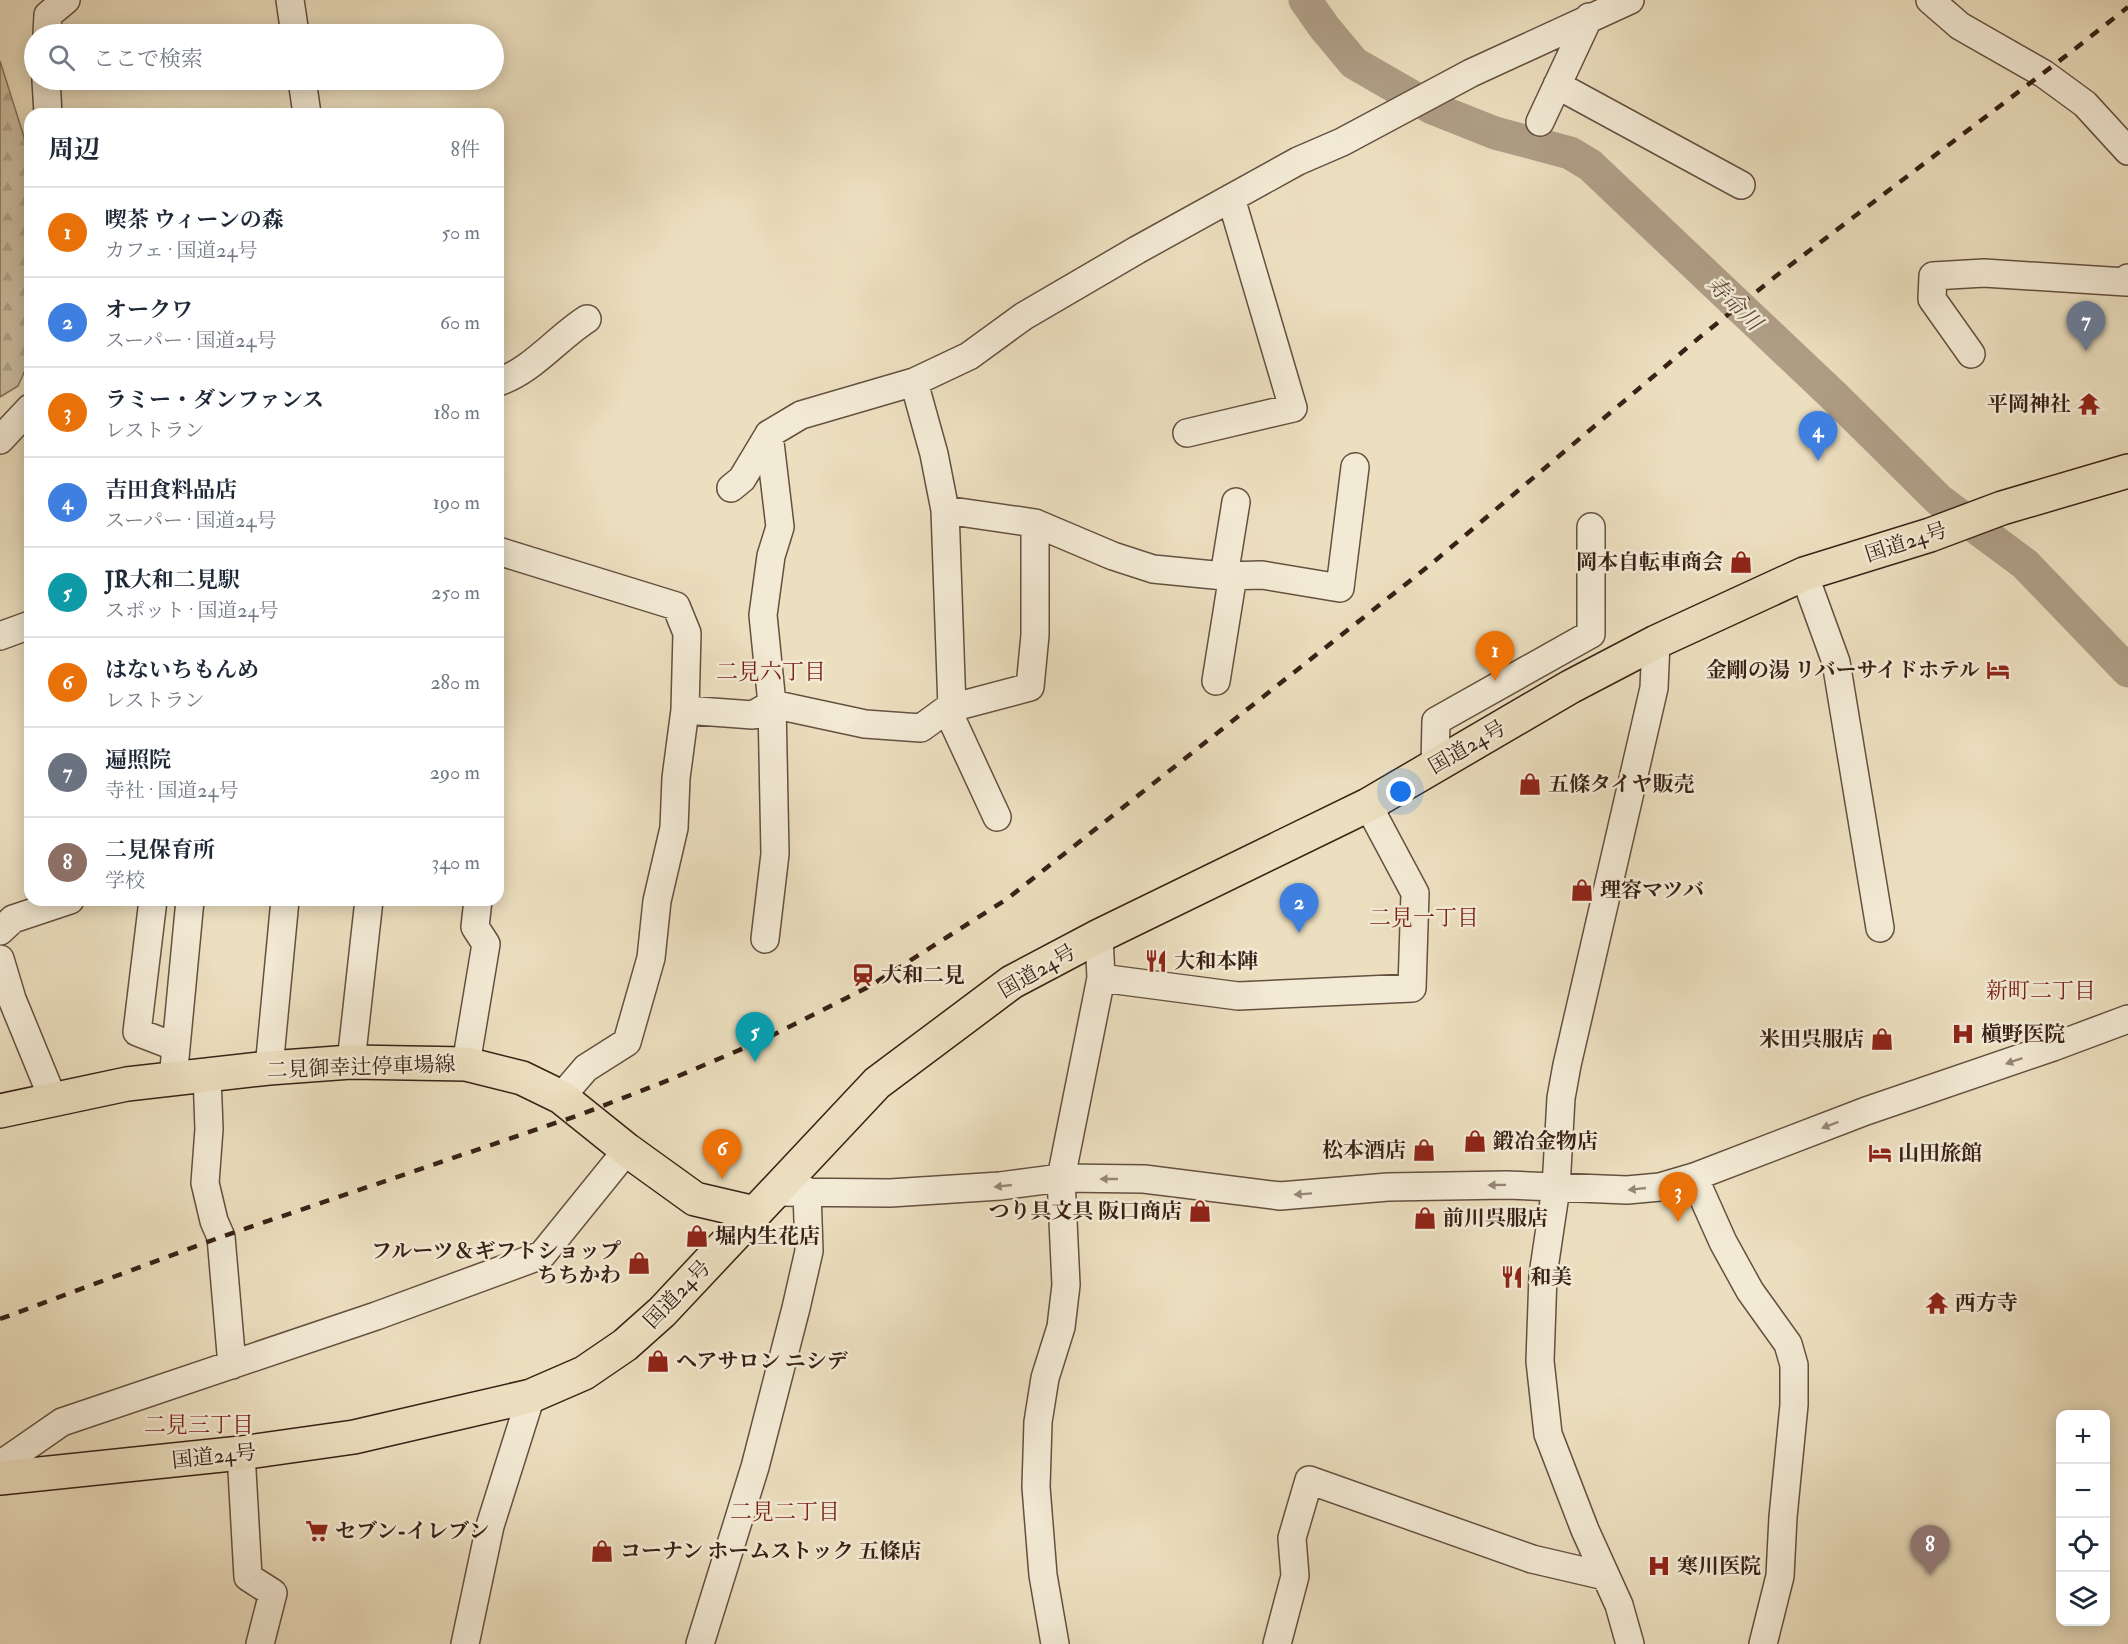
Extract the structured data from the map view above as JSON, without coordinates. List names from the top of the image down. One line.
{"streets":{"main road":["国道24号","二見御幸辻停車場線"]},"crossings":[["国道24号","二見御幸辻停車場線"]],"districts":["二見六丁目","二見一丁目","新町二丁目","二見三丁目","二見二丁目"],"water":["寿命川"],"places":{"temple":["平岡神社","西方寺"],"shop":["岡本自転車商会","五條タイヤ販売","理容マツバ","米田呉服店","鍛冶金物店","松本酒店","つり具文具 阪口商店","前川呉服店","堀内生花店","フルーツ＆ギフトショップ ちちかわ","ヘアサロン ニシデ","コーナン ホームストック 五條店"],"hotel":["金剛の湯 リバーサイドホテル","山田旅館"],"restaurant":["大和本陣","和美"],"station":["大和二見"],"hospital":["槇野医院","寒川医院"],"supermarket":["セブン-イレブン"]},"page":{"search":"ここで検索","heading":["周辺","8件"],"list":[{"mark":"1","name":"喫茶 ウィーンの森","note":"カフェ · 国道24号","value":"50 m"},{"mark":"2","name":"オークワ","note":"スーパー · 国道24号","value":"60 m"},{"mark":"3","name":"ラミー・ダンファンス","note":"レストラン","value":"180 m"},{"mark":"4","name":"吉田食料品店","note":"スーパー · 国道24号","value":"190 m"},{"mark":"5","name":"JR大和二見駅","note":"スポット · 国道24号","value":"250 m"},{"mark":"6","name":"はないちもんめ","note":"レストラン","value":"280 m"},{"mark":"7","name":"遍照院","note":"寺社 · 国道24号","value":"290 m"},{"mark":"8","name":"二見保育所","note":"学校","value":"340 m"}],"pins":["7","4","1","2","5","6","3","8"],"map_buttons":["+","−"]}}
